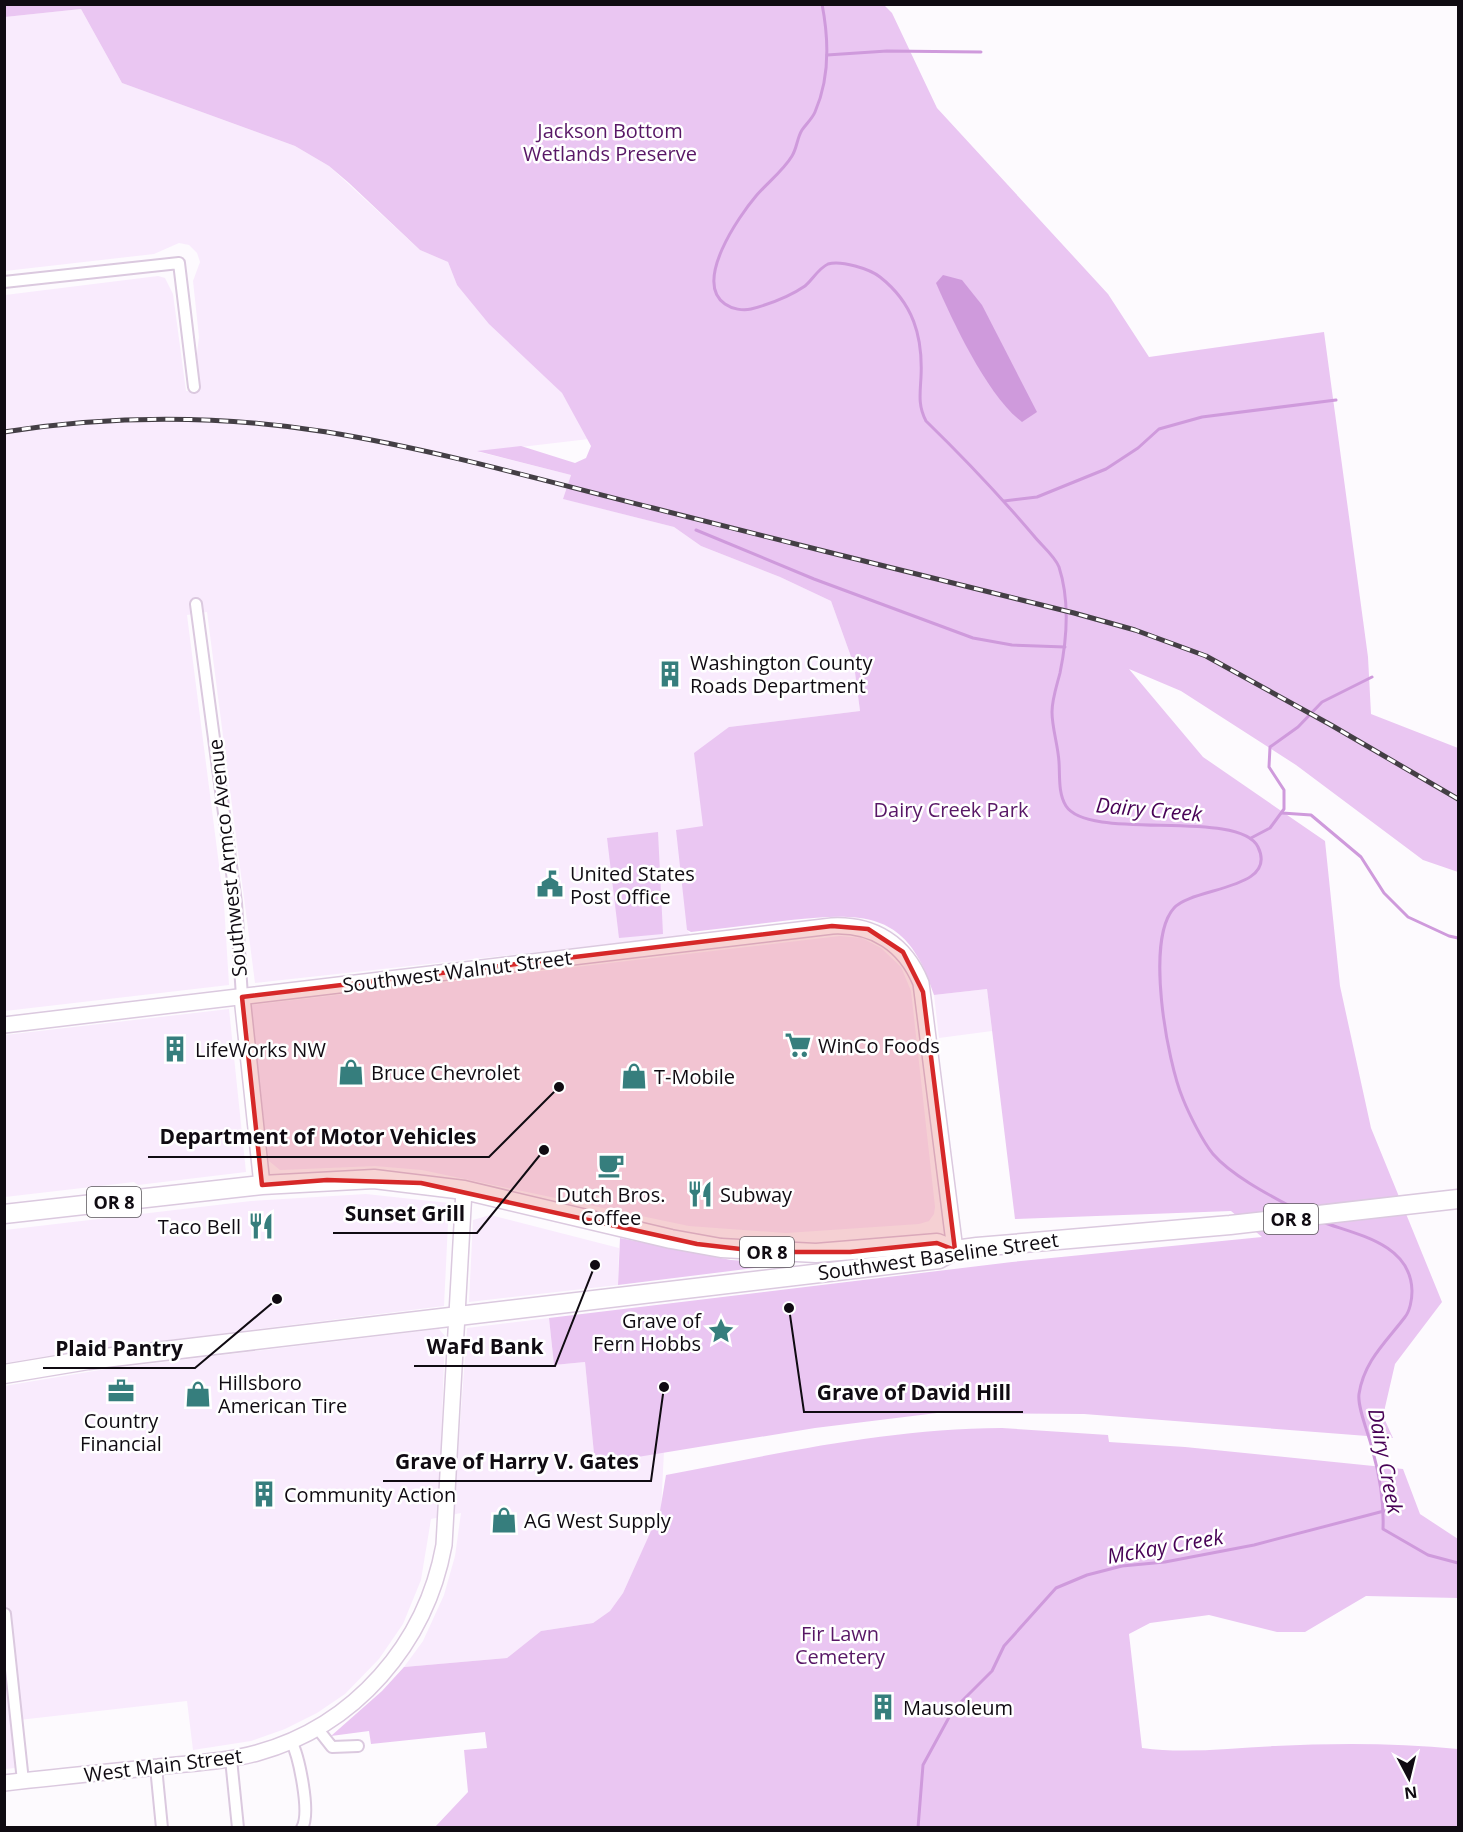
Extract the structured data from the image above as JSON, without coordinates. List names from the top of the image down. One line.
{"streets":{"highway":["OR 8","Southwest Baseline Street"],"street":["Southwest Armco Avenue","Southwest Walnut Street","West Main Street"]},"crossings":[["Southwest Armco Avenue","Southwest Walnut Street"],["Southwest Armco Avenue","OR 8"],["Southwest Walnut Street","OR 8"],["Southwest Walnut Street","Southwest Baseline Street"],["OR 8","Southwest Baseline Street"],["OR 8","West Main Street"],["Southwest Baseline Street","West Main Street"]],"water":["Dairy Creek","McKay Creek"],"parks":["Jackson Bottom Wetlands Preserve","Dairy Creek Park","Fir Lawn Cemetery"],"places":{"building":["Washington County Roads Department","LifeWorks NW","Community Action","Mausoleum"],"public building":["United States Post Office"],"supermarket":["WinCo Foods"],"shop":["Bruce Chevrolet","T-Mobile","Hillsboro American Tire","AG West Supply"],"other":["Department of Motor Vehicles","Sunset Grill","WaFd Bank","Plaid Pantry","Grave of David Hill","Grave of Harry V. Gates"],"cafe":["Dutch Bros. Coffee"],"restaurant":["Subway","Taco Bell"],"place":["Grave of Fern Hobbs"],"office":["Country Financial"]},"north":"bottom"}
